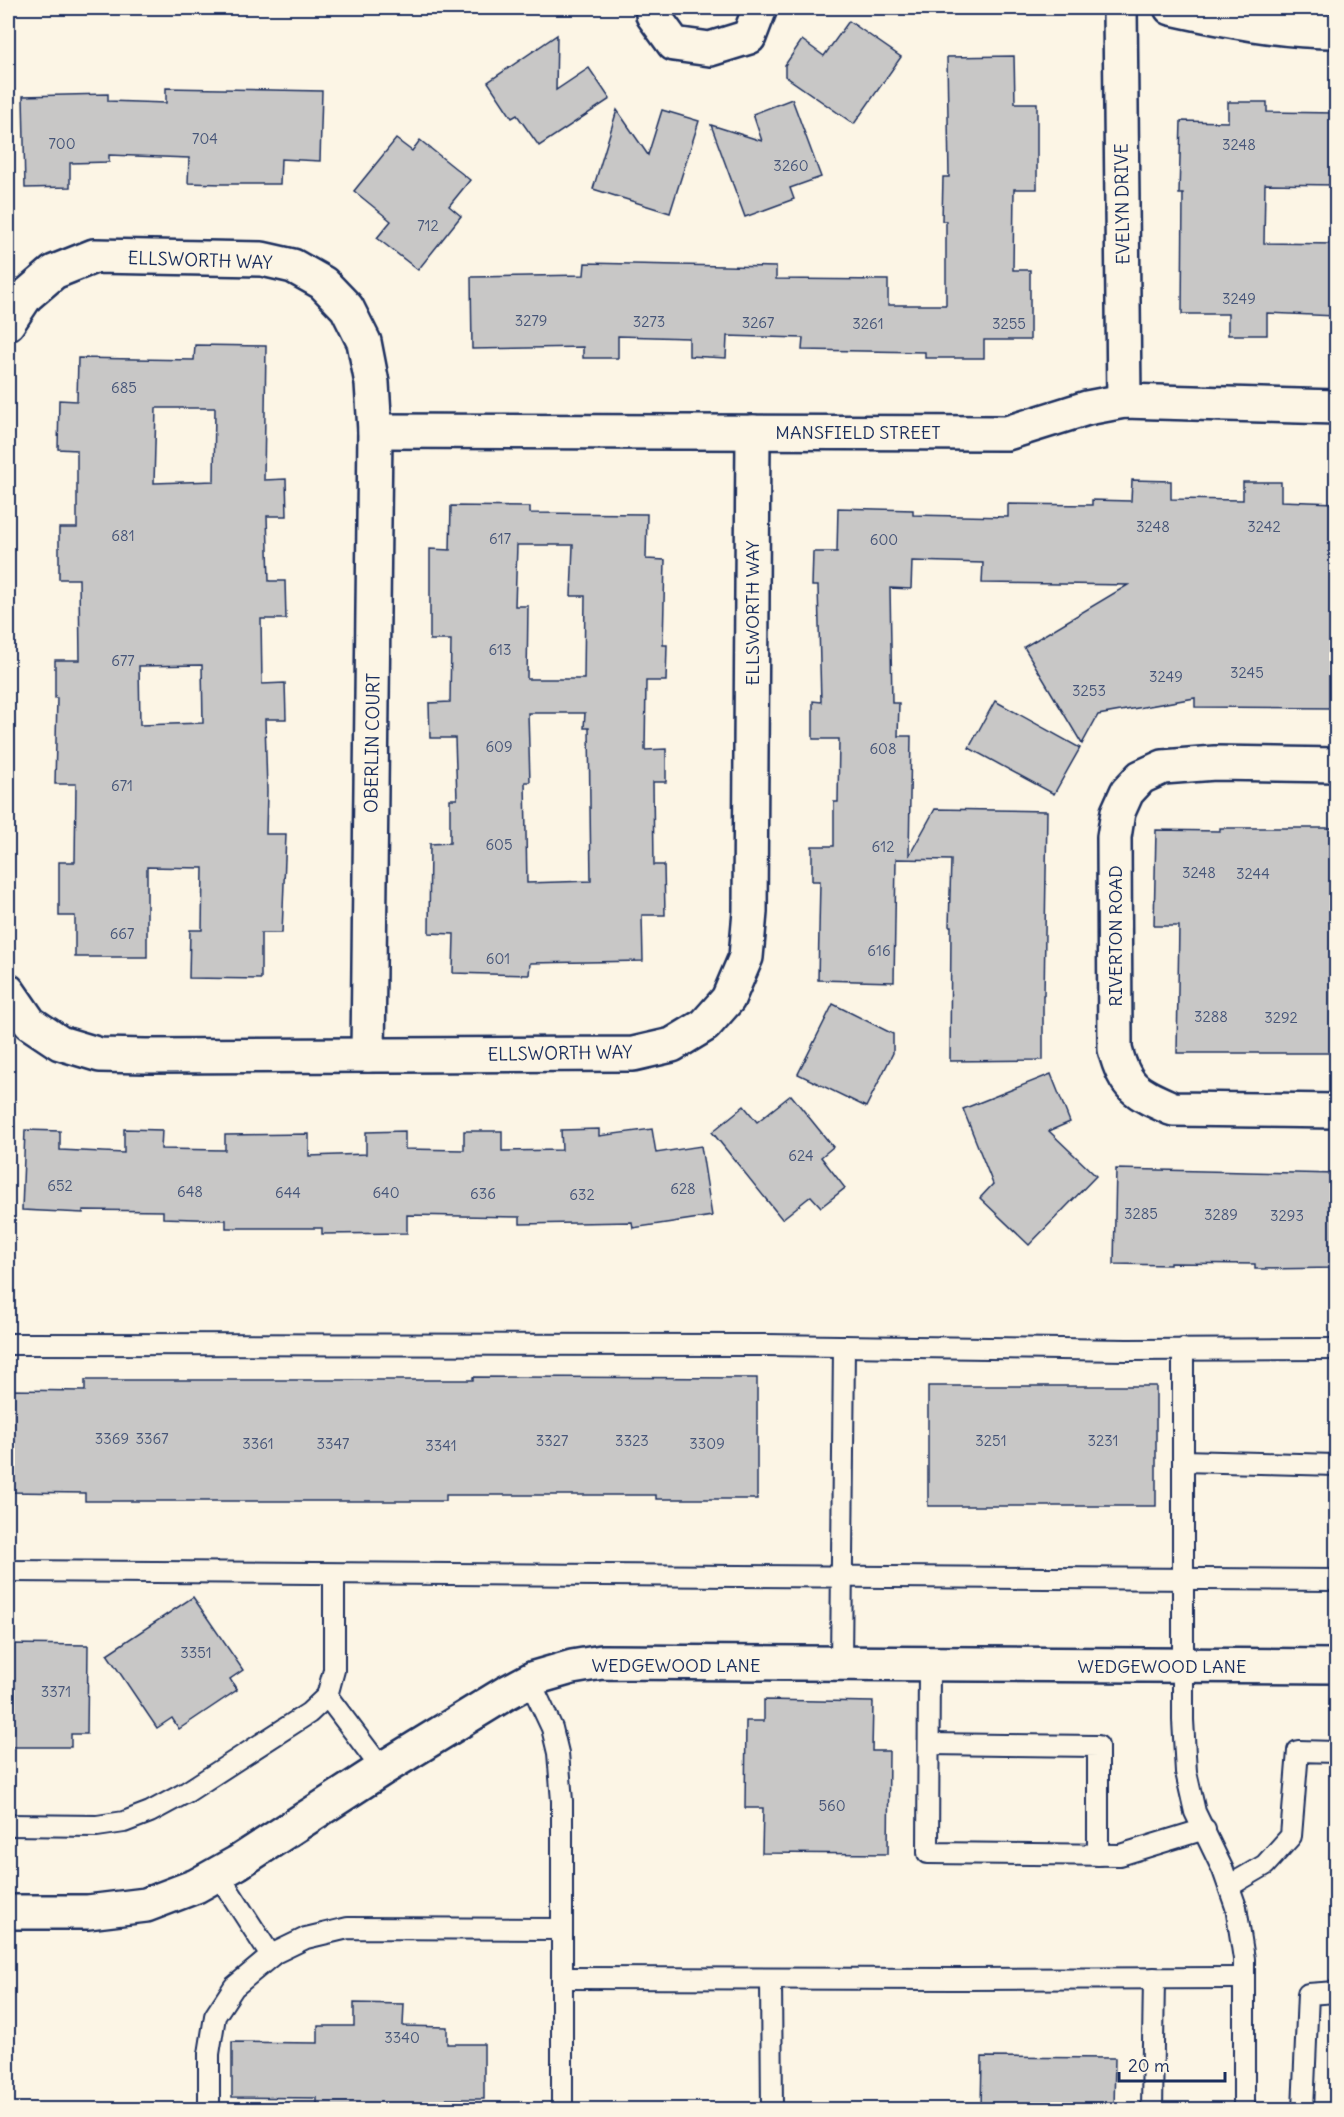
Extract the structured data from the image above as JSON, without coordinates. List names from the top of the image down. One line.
{"streets":{"street":["EVELYN DRIVE","ELLSWORTH WAY","MANSFIELD STREET","OBERLIN COURT","RIVERTON ROAD","WEDGEWOOD LANE"]},"crossings":[["EVELYN DRIVE","MANSFIELD STREET"],["ELLSWORTH WAY","MANSFIELD STREET"],["ELLSWORTH WAY","OBERLIN COURT"],["MANSFIELD STREET","OBERLIN COURT"]],"house_numbers":["704","700","3248","3260","712","3249","3279","3273","3267","3261","3255","685","3248","3242","681","617","600","613","677","3245","3249","3253","609","608","671","605","612","3248","3244","667","616","601","3288","3292","624","652","628","648","644","640","636","632","3285","3289","3293","3369","3367","3327","3323","3251","3231","3361","3347","3309","3341","3351","3371","560","3340"],"scale_bar":"20 m"}
